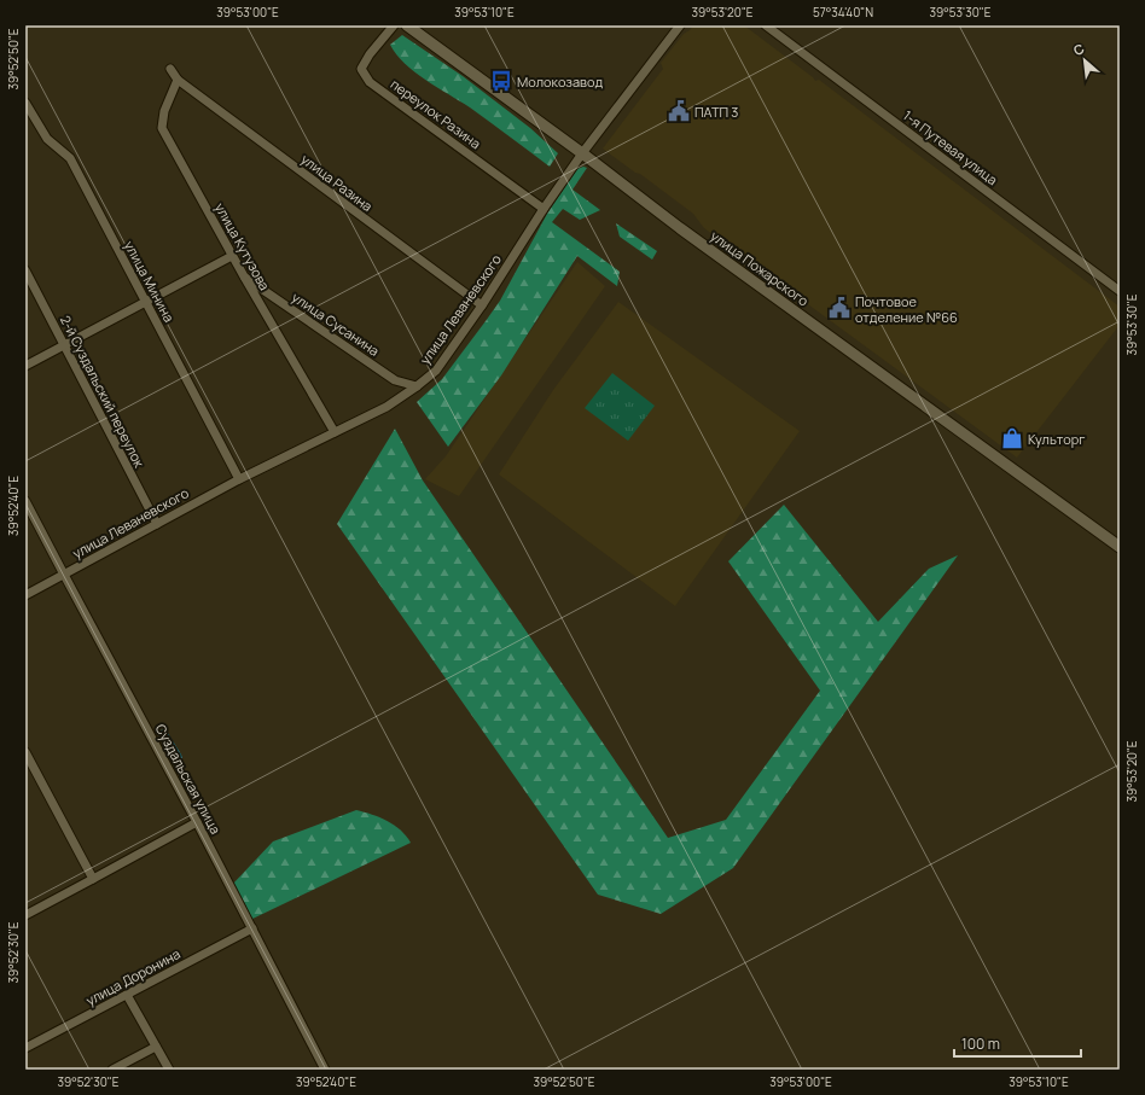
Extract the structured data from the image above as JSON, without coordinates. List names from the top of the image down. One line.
{"streets":{"street":["переулок Разина","1-я Путевая улица","улица Разина","улица Кутузова","улица Пожарского","улица Минина","улица Леваневского","улица Сусанина","2-й Суздальский переулок","Суздальская улица","улица Доронина"]},"crossings":[["переулок Разина","улица Леваневского"],["улица Разина","улица Кутузова"],["улица Разина","улица Леваневского"],["улица Кутузова","улица Леваневского"],["улица Кутузова","улица Сусанина"],["улица Пожарского","улица Леваневского"],["улица Минина","улица Леваневского"],["улица Леваневского","улица Сусанина"],["улица Леваневского","2-й Суздальский переулок"],["улица Леваневского","Суздальская улица"],["Суздальская улица","улица Доронина"]],"places":{"bus stop":["Молокозавод"],"public building":["ПАТП 3","Почтовое отделение №66"],"shop":["Культорг"]},"scale_bar":"100 m","north":"top left","coordinates":["39°53'00\"E","39°53'10\"E","39°53'20\"E","57°34'40\"N","39°53'30\"E","39°52'50\"E","39°52'40\"E","39°52'30\"E"]}
